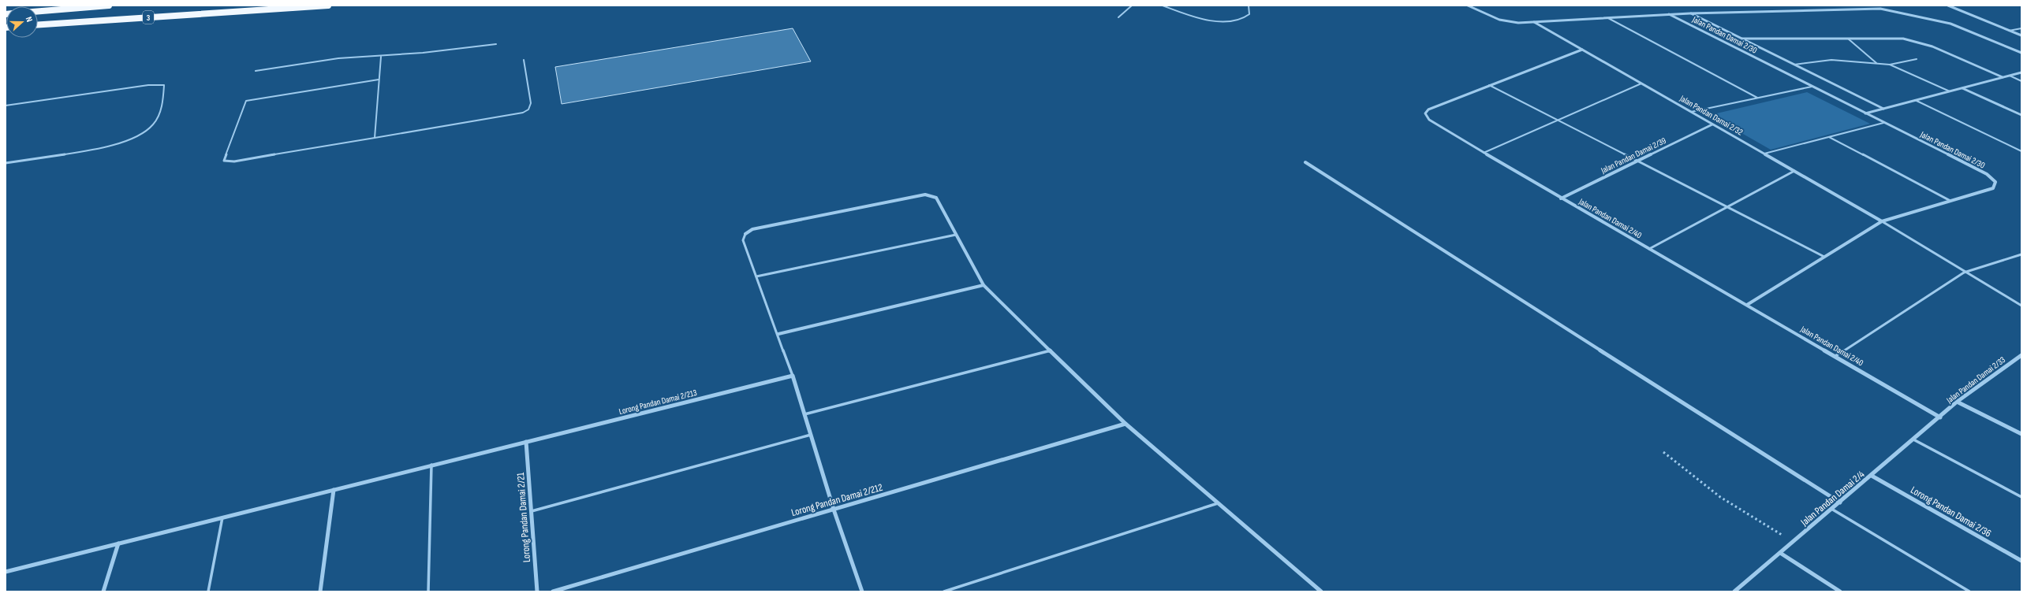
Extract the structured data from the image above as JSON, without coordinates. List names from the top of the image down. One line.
{"streets":{"highway":["3"],"street":["Jalan Pandan Damai 2/30","Jalan Pandan Damai 2/32","Jalan Pandan Damai 2/39","Jalan Pandan Damai 2/40","Jalan Pandan Damai 2/33","Lorong Pandan Damai 2/213","Jalan Pandan Damai 2/4","Lorong Pandan Damai 2/212","Lorong Pandan Damai 2/36","Lorong Pandan Damai 2/21"]},"crossings":[["Jalan Pandan Damai 2/30","Jalan Pandan Damai 2/32"],["Jalan Pandan Damai 2/30","Jalan Pandan Damai 2/40"],["Jalan Pandan Damai 2/32","Jalan Pandan Damai 2/39"],["Jalan Pandan Damai 2/32","Jalan Pandan Damai 2/40"],["Jalan Pandan Damai 2/39","Jalan Pandan Damai 2/40"],["Jalan Pandan Damai 2/40","Jalan Pandan Damai 2/33"],["Jalan Pandan Damai 2/40","Jalan Pandan Damai 2/4"],["Jalan Pandan Damai 2/33","Jalan Pandan Damai 2/4"],["Lorong Pandan Damai 2/213","Lorong Pandan Damai 2/21"],["Jalan Pandan Damai 2/4","Lorong Pandan Damai 2/36"]],"north":"right"}
